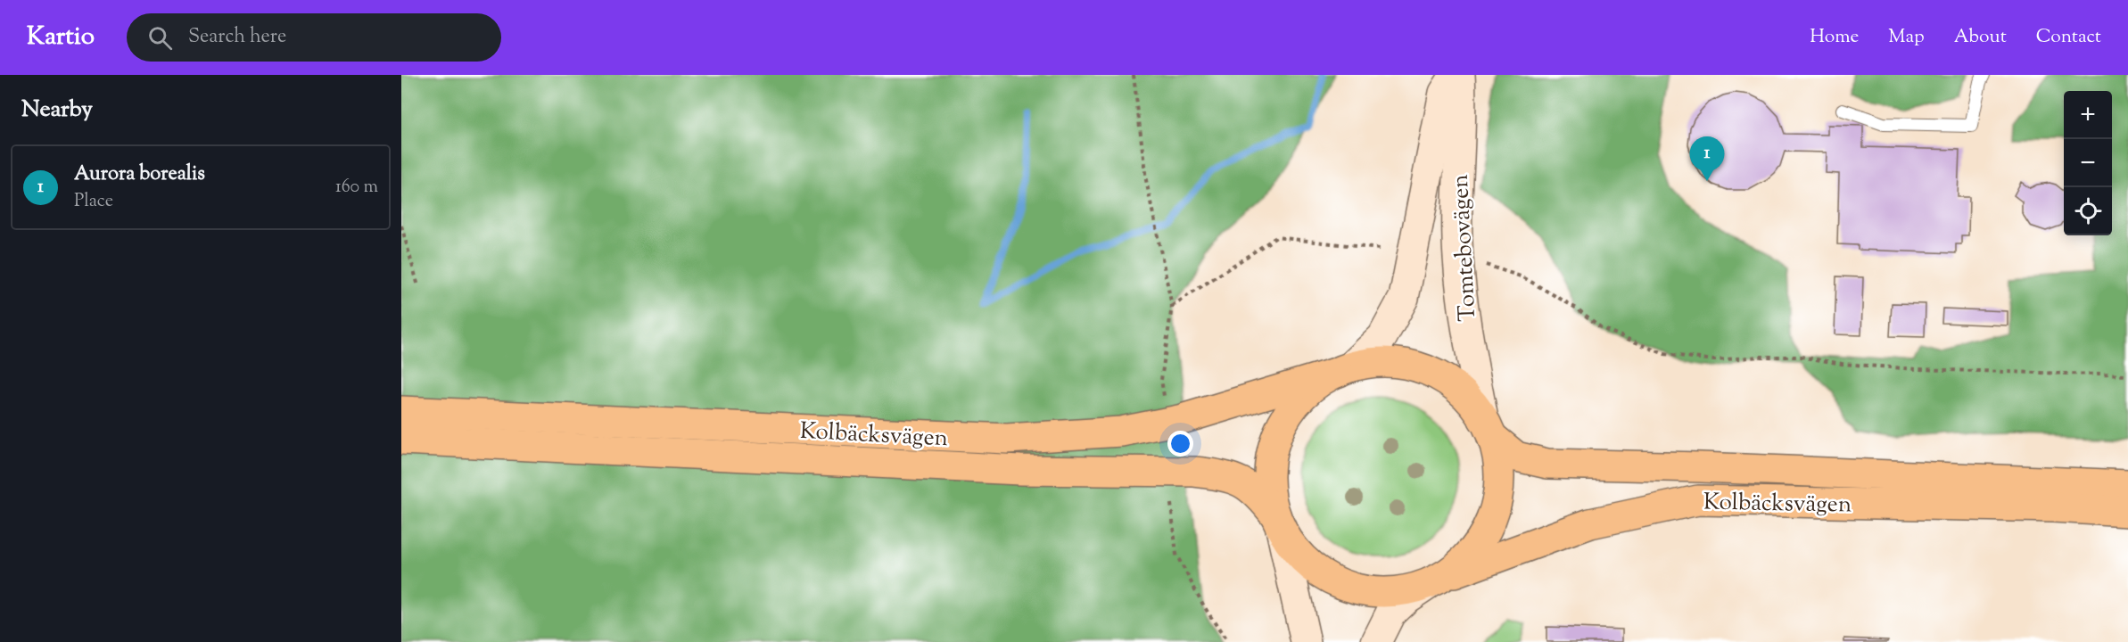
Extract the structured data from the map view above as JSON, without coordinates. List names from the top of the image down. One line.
{"streets":{"highway":["Kolbäcksvägen"],"main road":["Tomtebovägen"]},"crossings":[["Tomtebovägen","Kolbäcksvägen"]],"page":{"header":"Kartio","search":"Search here","nav":["Home","Map","About","Contact"],"heading":"Nearby","map_buttons":["+","−"],"pins":"1","list":[{"mark":"1","name":"Aurora borealis","note":"Place","value":"160 m"}]}}
